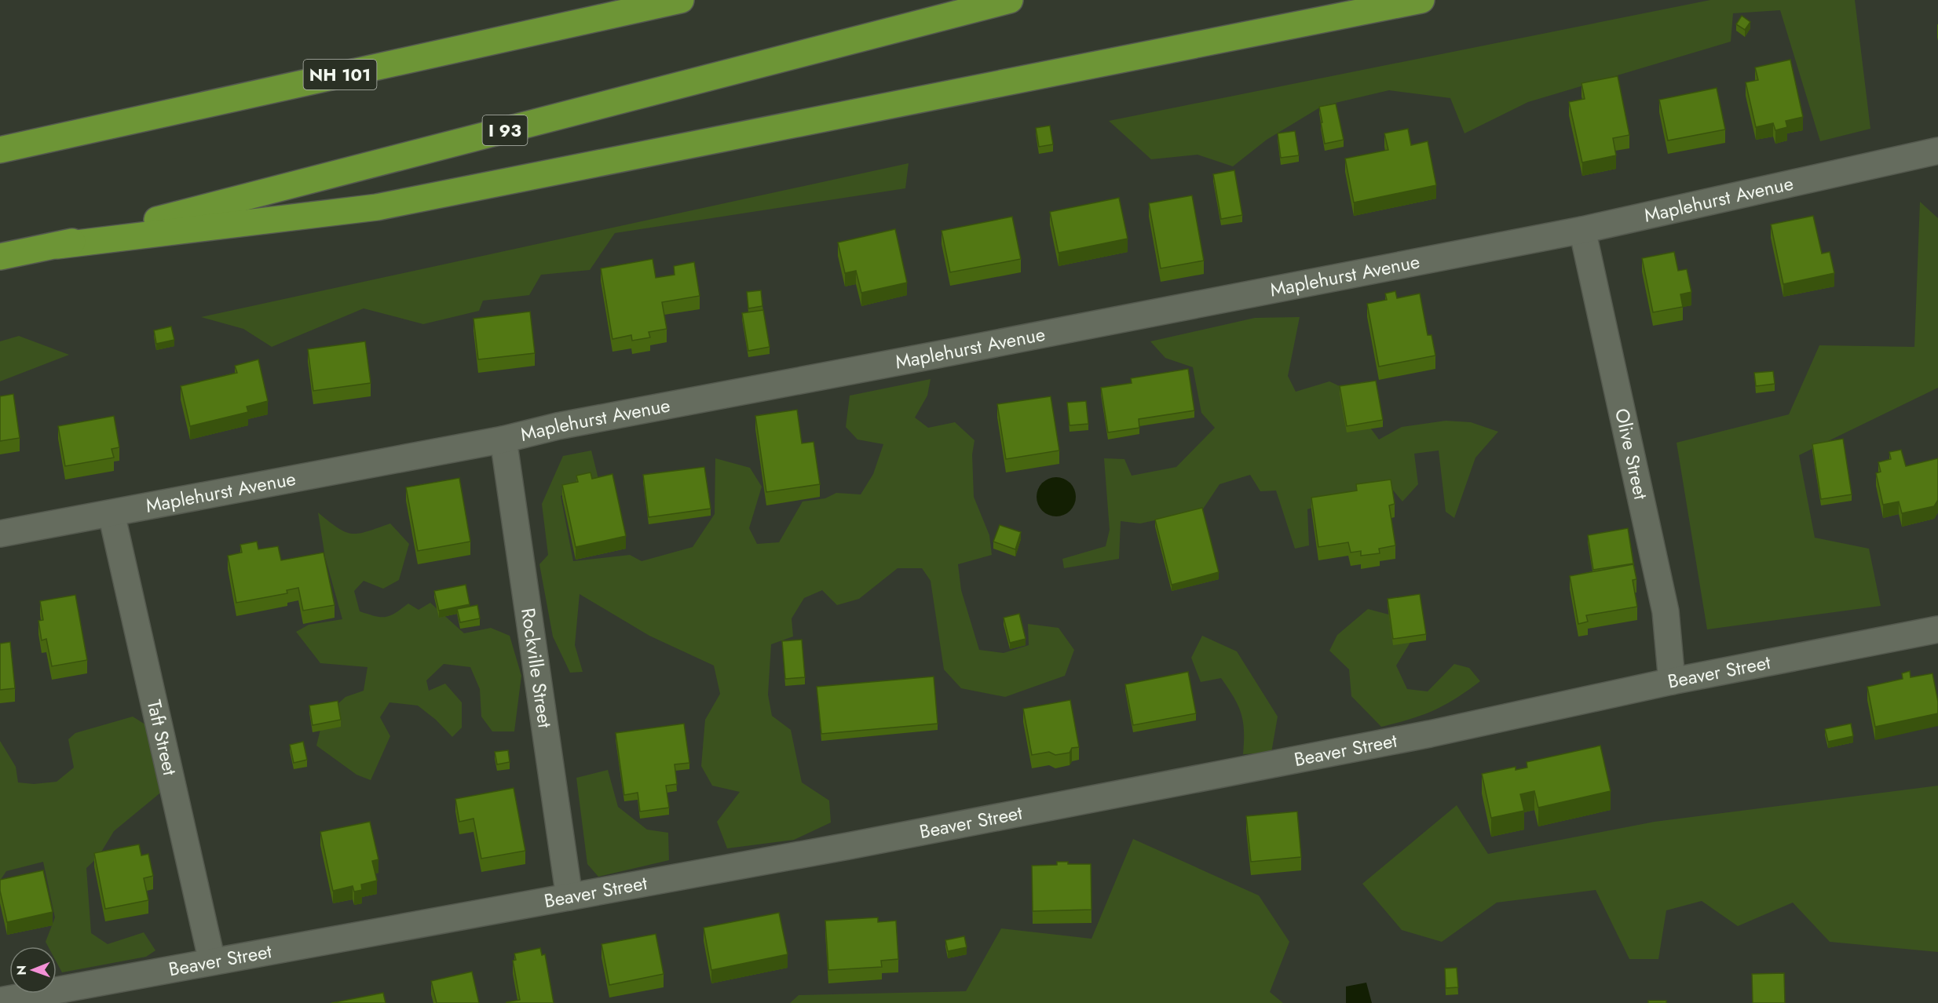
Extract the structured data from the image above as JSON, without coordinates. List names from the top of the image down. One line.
{"streets":{"highway":["NH 101","I 93"],"street":["Maplehurst Avenue","Olive Street","Rockville Street","Beaver Street","Taft Street"]},"crossings":[["Maplehurst Avenue","Olive Street"],["Maplehurst Avenue","Rockville Street"],["Maplehurst Avenue","Taft Street"],["Olive Street","Beaver Street"],["Rockville Street","Beaver Street"],["Beaver Street","Taft Street"]],"north":"left"}
